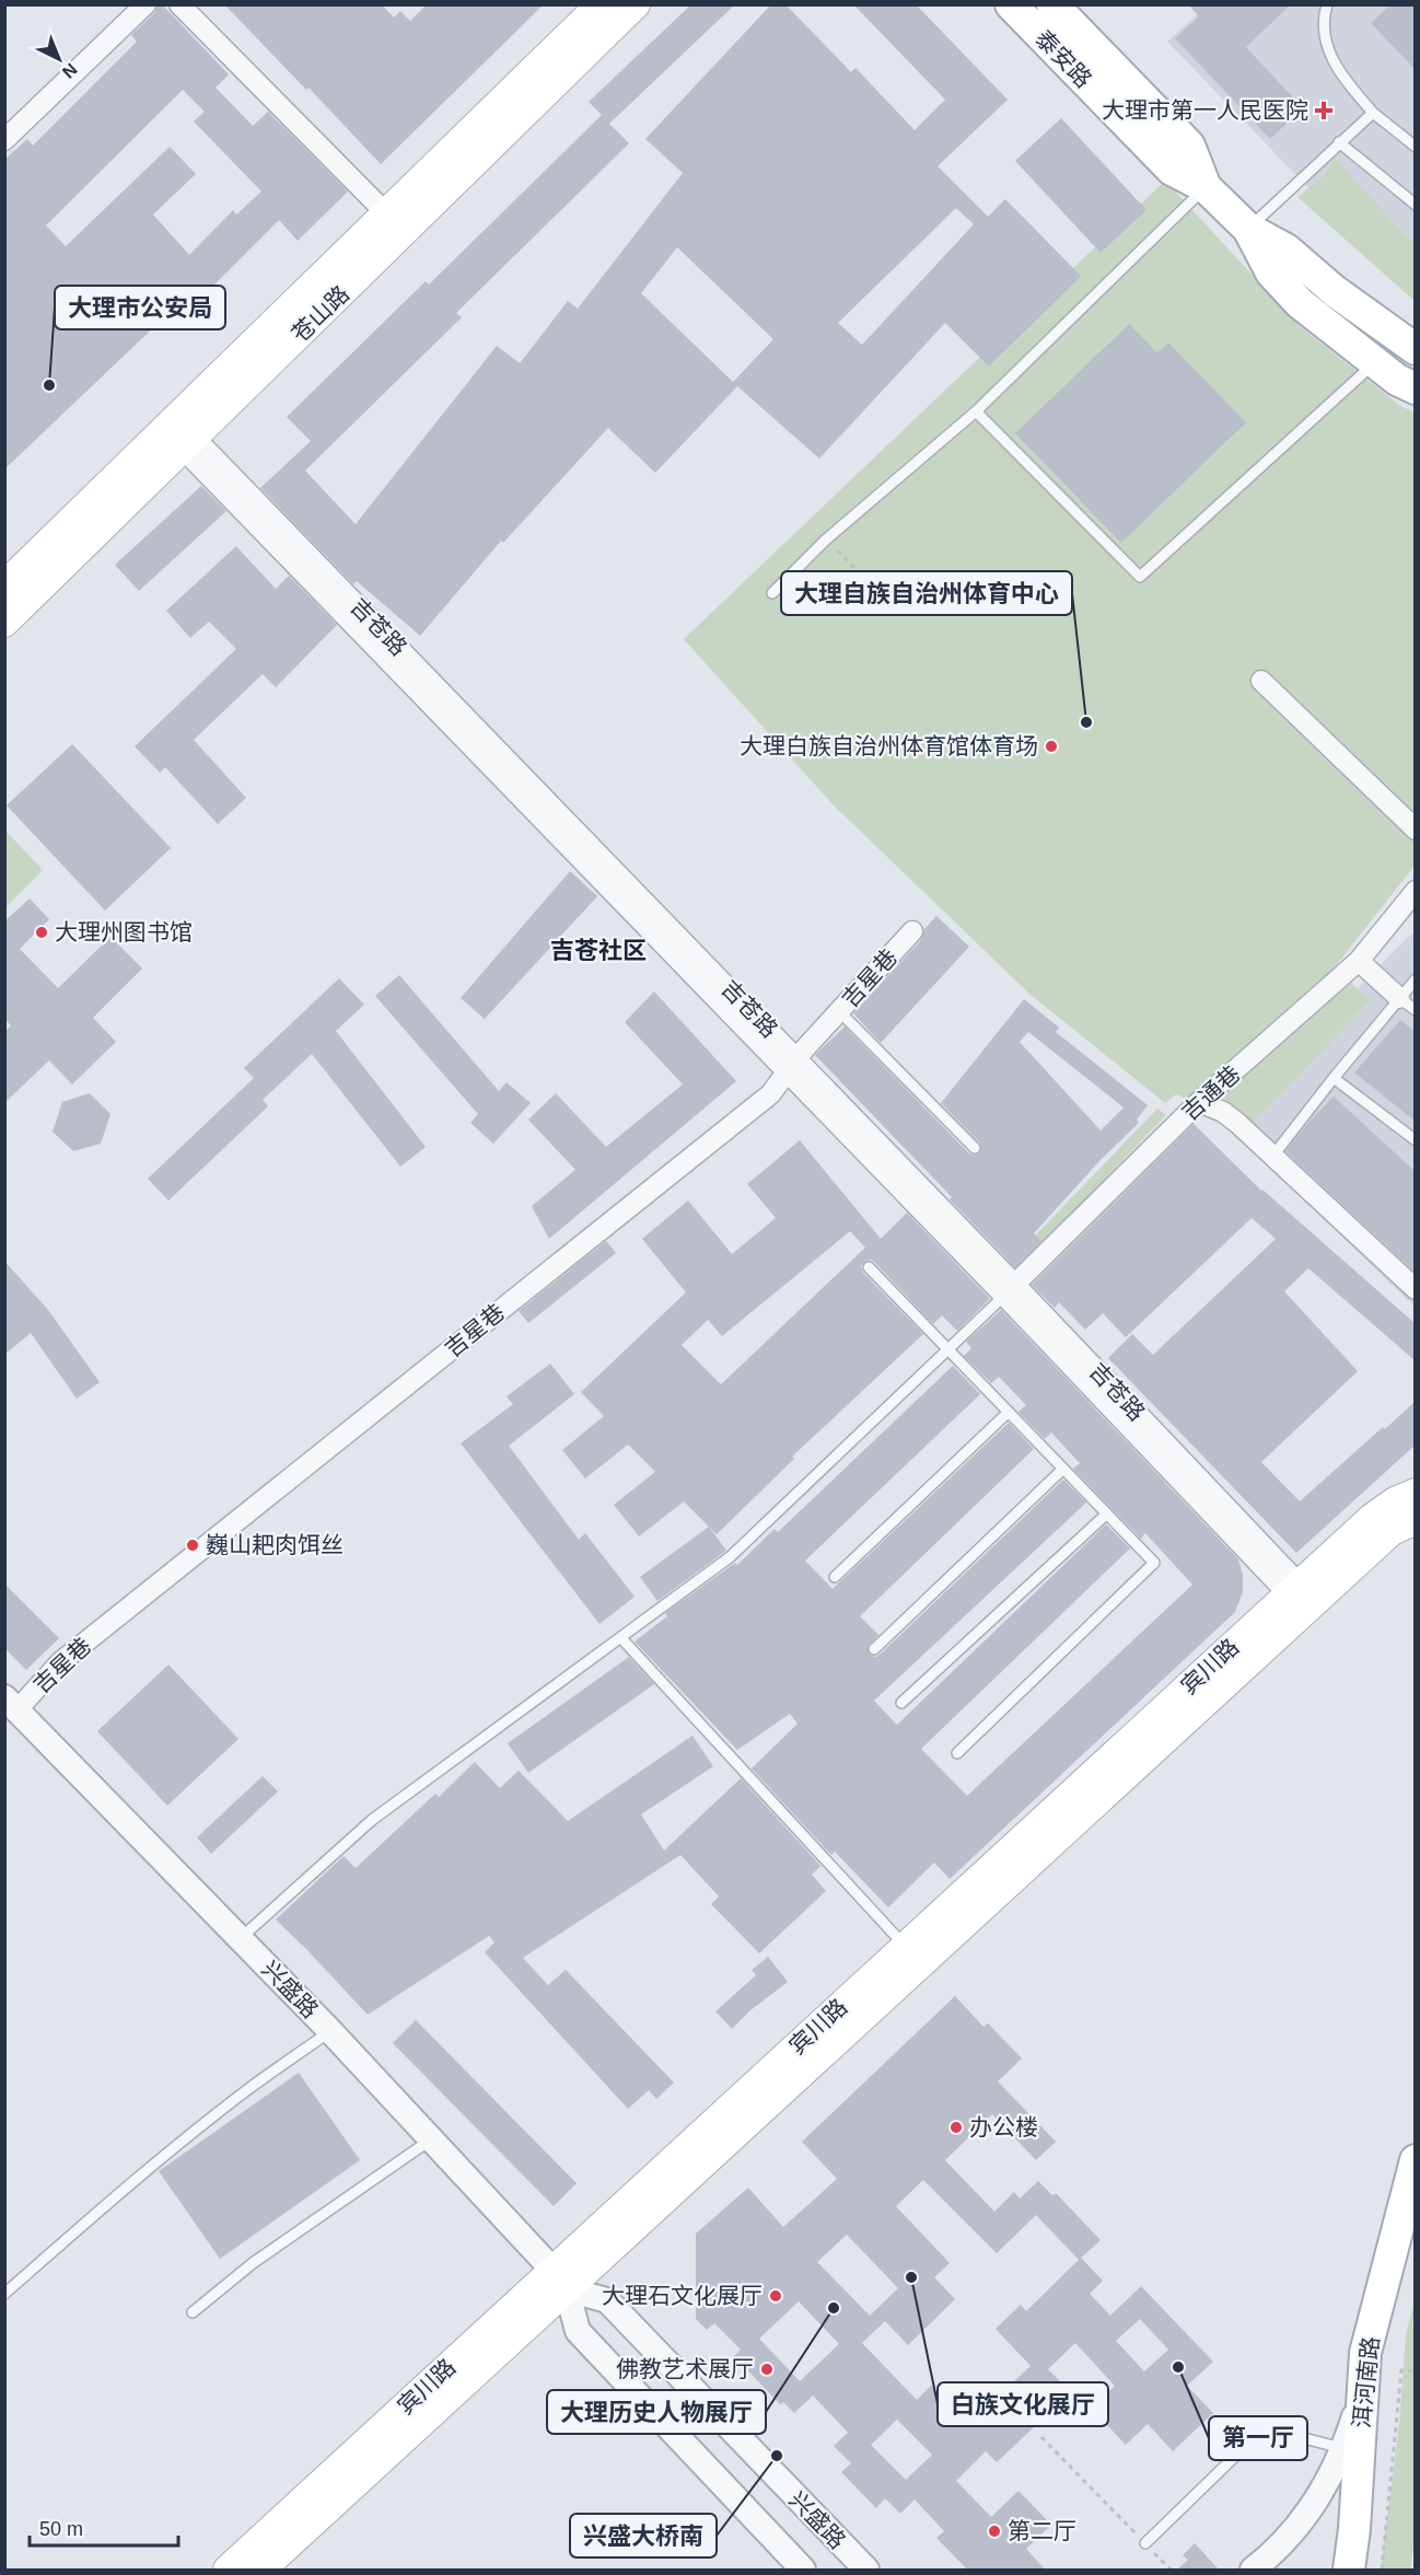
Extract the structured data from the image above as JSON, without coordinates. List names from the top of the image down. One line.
{"streets":{"main road":["泰安路","苍山路","宾川路","洱河南路"],"street":["吉苍路","吉星巷","吉通巷","兴盛路"]},"crossings":[["苍山路","吉苍路"],["吉苍路","吉星巷"],["吉苍路","吉通巷"],["吉苍路","宾川路"],["吉星巷","兴盛路"],["宾川路","兴盛路"]],"districts":["吉苍社区"],"places":{"health":["大理市第一人民医院"],"other":["大理市公安局","大理自族自治州体育中心","大理白族自治州体育馆体育场","大理州图书馆","巍山耙肉饵丝","办公楼","白族文化展厅","大理石文化展厅","大理历史人物展厅","第一厅","佛教艺术展厅","兴盛大桥南","第二厅"]},"scale_bar":"50 m","north":"bottom right"}
